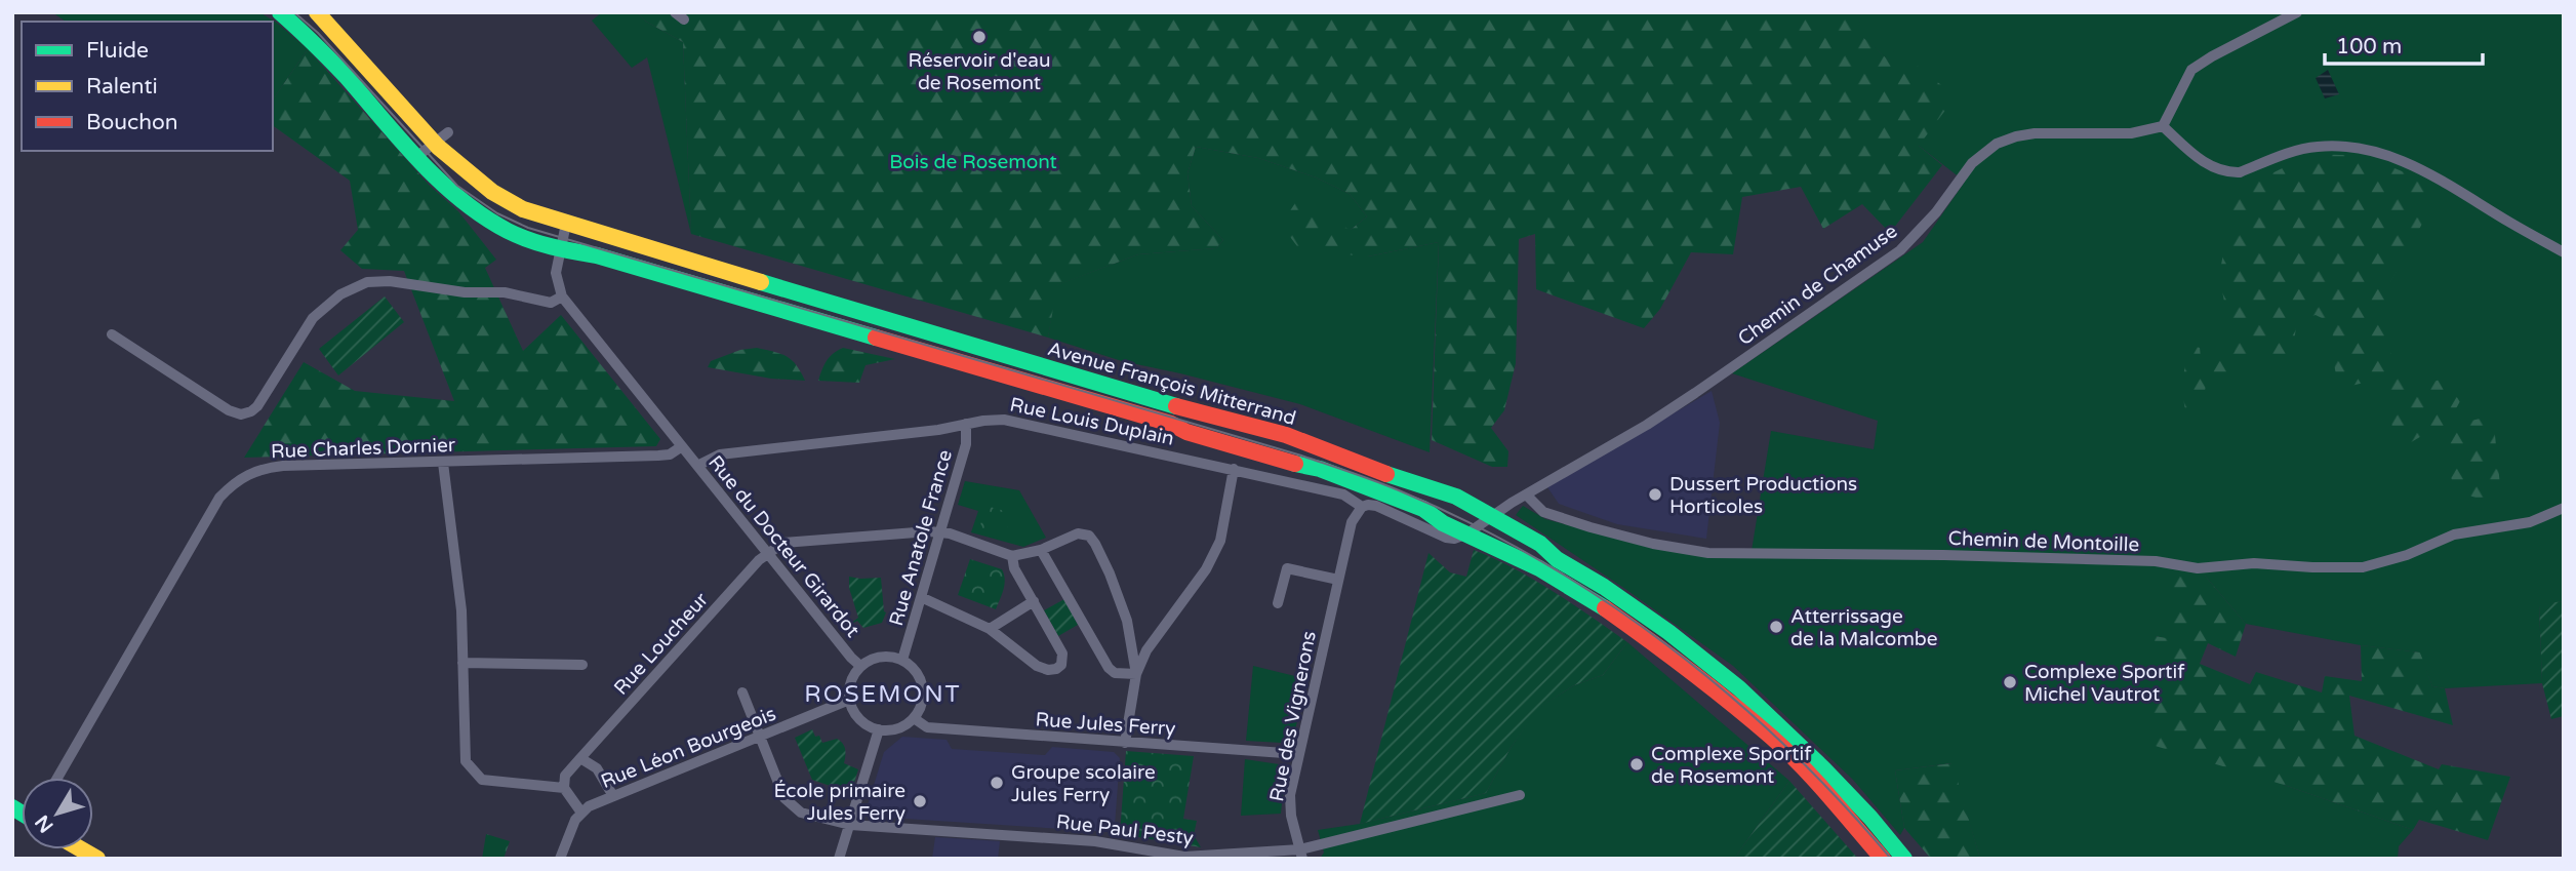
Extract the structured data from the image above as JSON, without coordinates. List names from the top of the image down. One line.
{"streets":{"main road":["Avenue François Mitterrand"],"street":["Chemin de Chamuse","Rue Louis Duplain","Rue Charles Dornier","Rue Anatole France","Chemin de Montoille","Rue du Docteur Girardot","Rue Loucheur","Rue des Vignerons","Rue Jules Ferry","Rue Léon Bourgeois","Rue Paul Pesty"]},"crossings":[["Chemin de Chamuse","Avenue François Mitterrand"],["Chemin de Chamuse","Rue Louis Duplain"],["Chemin de Chamuse","Chemin de Montoille"],["Avenue François Mitterrand","Rue Louis Duplain"],["Rue Louis Duplain","Rue Anatole France"],["Rue Louis Duplain","Rue du Docteur Girardot"],["Rue Louis Duplain","Rue des Vignerons"],["Rue Charles Dornier","Rue du Docteur Girardot"],["Rue Anatole France","Rue du Docteur Girardot"],["Rue Anatole France","Rue Jules Ferry"],["Rue Anatole France","Rue Léon Bourgeois"],["Rue du Docteur Girardot","Rue Loucheur"],["Rue du Docteur Girardot","Rue Jules Ferry"],["Rue du Docteur Girardot","Rue Léon Bourgeois"],["Rue des Vignerons","Rue Jules Ferry"],["Rue des Vignerons","Rue Paul Pesty"],["Rue Jules Ferry","Rue Léon Bourgeois"],["Rue Léon Bourgeois","Rue Paul Pesty"]],"districts":["ROSEMONT"],"parks":["Bois de Rosemont"],"places":["Réservoir d'eau de Rosemont","Dussert Productions Horticoles","Atterrissage de la Malcombe","Complexe Sportif Michel Vautrot","Complexe Sportif de Rosemont","Groupe scolaire Jules Ferry","École primaire Jules Ferry"],"legend":["Fluide","Ralenti","Bouchon"],"scale_bar":"100 m","north":"bottom left"}
